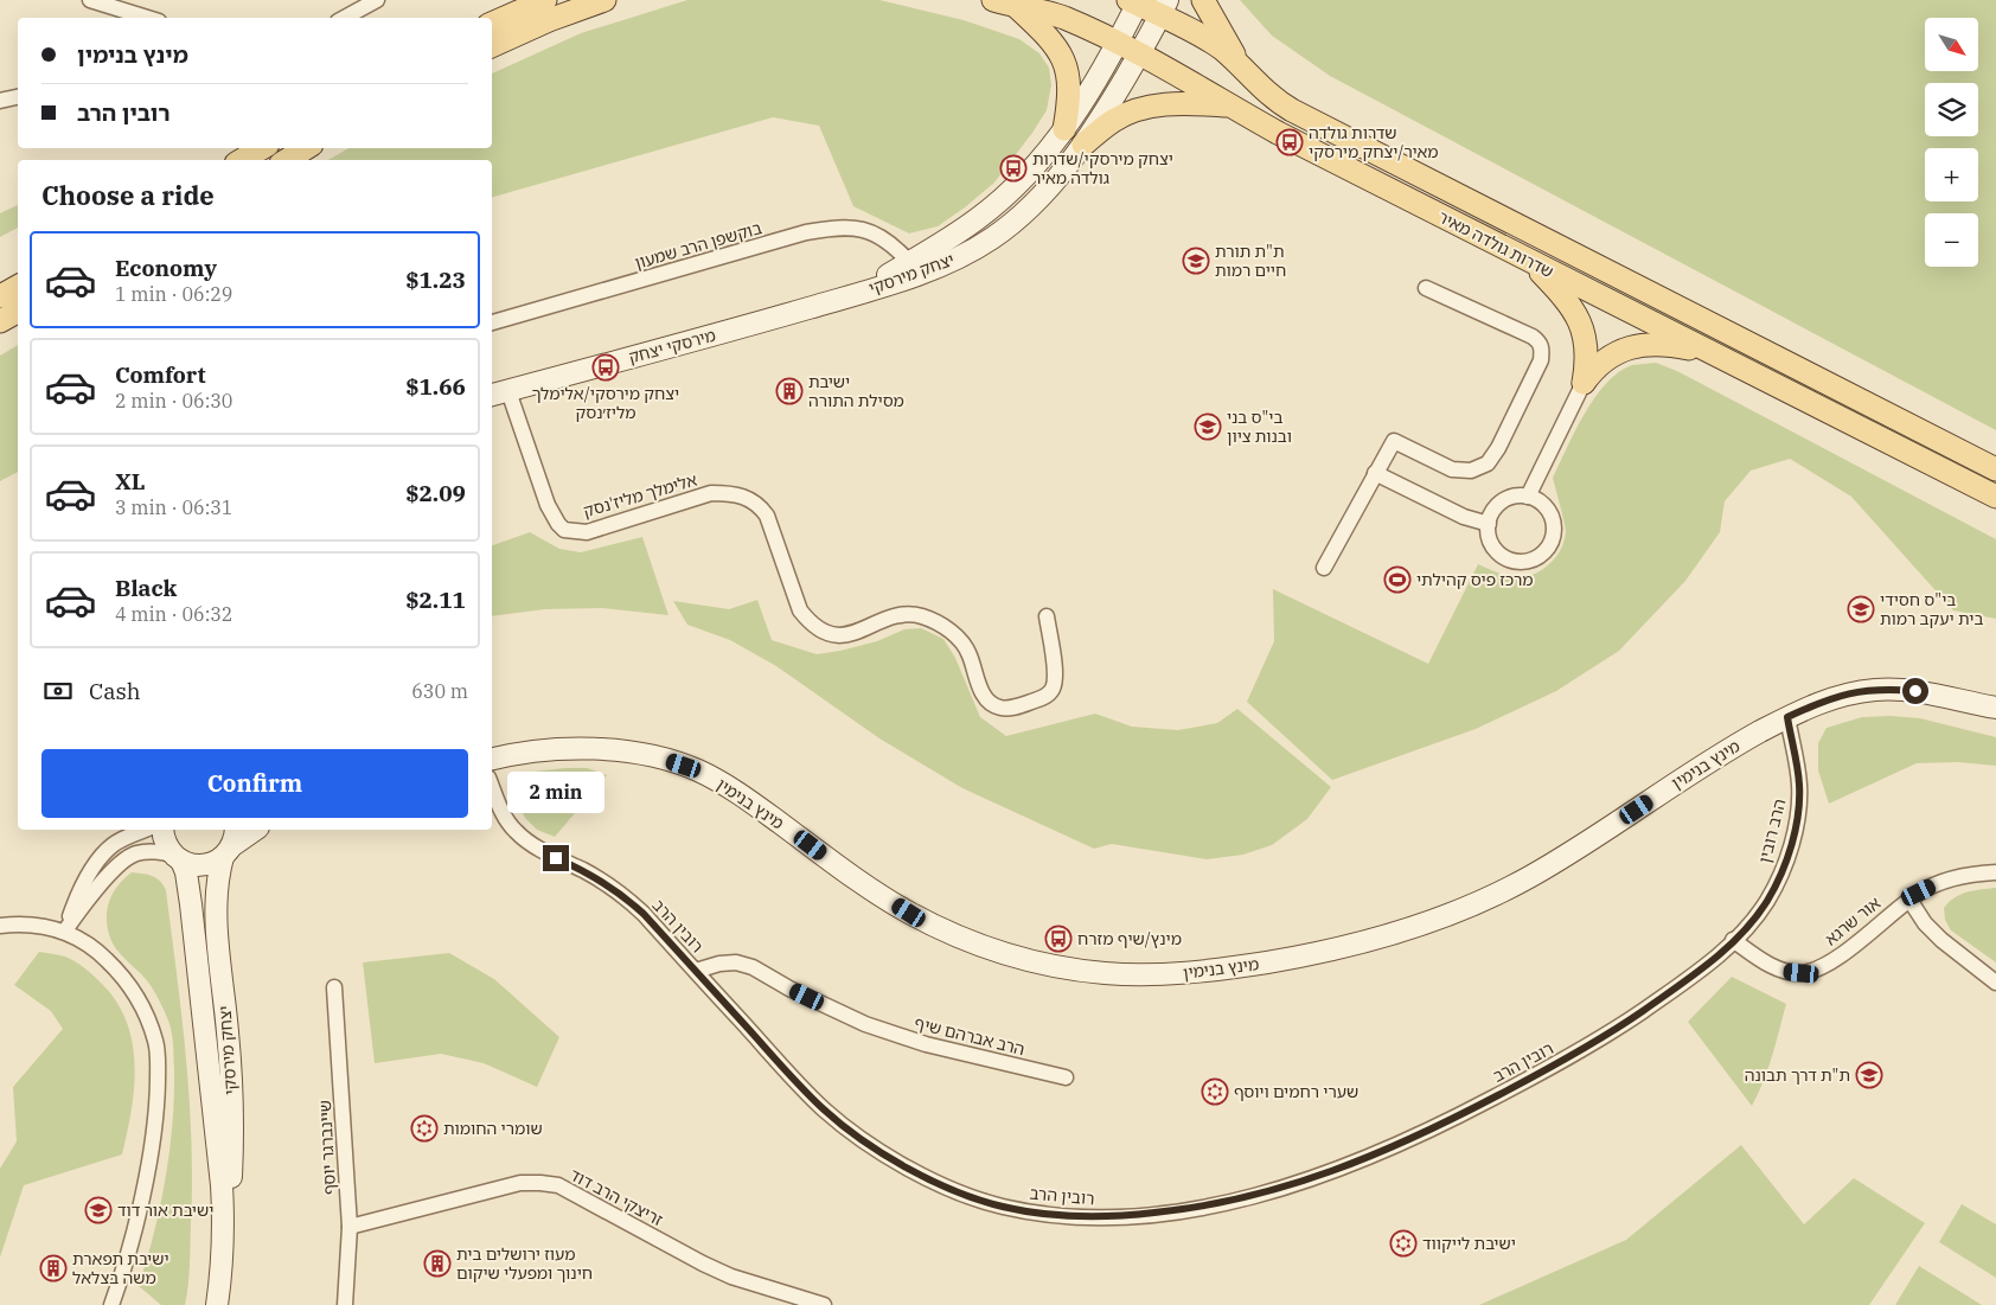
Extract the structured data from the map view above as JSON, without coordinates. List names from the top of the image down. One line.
{"streets":{"main road":["שדרות גולדה מאיר"],"street":["בוקשפן הרב שמעון","יצחק מירסקי","מירסקי יצחק","אלימלך מליז'נסק","מינץ בנימין","הרב רובין","אור שרגא","רובין הרב","הרב אברהם שיף","שיינברגר יוסף","זריצקי הרב דוד"]},"crossings":[["שדרות גולדה מאיר","יצחק מירסקי"],["בוקשפן הרב שמעון","יצחק מירסקי"],["יצחק מירסקי","מירסקי יצחק"],["מירסקי יצחק","אלימלך מליז'נסק"],["מינץ בנימין","הרב רובין"],["הרב רובין","אור שרגא"],["הרב רובין","רובין הרב"],["אור שרגא","רובין הרב"],["רובין הרב","הרב אברהם שיף"],["שיינברגר יוסף","זריצקי הרב דוד"]],"places":{"bus stop":["שדרות גולדה מאיר/יצחק מירסקי","יצחק מירסקי/שדרות גולדה מאיר","יצחק מירסקי/אלימלך מליז׳נסק","מינץ/שיף מזרח"],"school or university":["ת\"ת תורת חיים רמות","בי\"ס בני ובנות ציון","בי\"ס חסידי בית יעקב רמות","ת\"ת דרך תבונה","ישיבת אור דוד"],"building":["ישיבת מסילת התורה","מעוז ירושלים בית חינוך ומפעלי שיקום","ישיבת תפארת משה בצלאל"],"sports":["מרכז פיס קהילתי"],"synagogue":["שערי רחמים ויוסף","שומרי החומות","ישיבת לייקווד"]},"north":"bottom right","page":{"map_buttons":["+","−"],"banner":["מינץ בנימין","רובין הרב"],"heading":"Choose a ride","list":[{"name":"Economy","note":"1 min · 06:29","value":"$1.23"},{"name":"Comfort","note":"2 min · 06:30","value":"$1.66"},{"name":"XL","note":"3 min · 06:31","value":"$2.09"},{"name":"Black","note":"4 min · 06:32","value":"$2.11"}],"pay":["Cash","630 m"],"buttons":"Confirm","bubble":"2 min"}}
